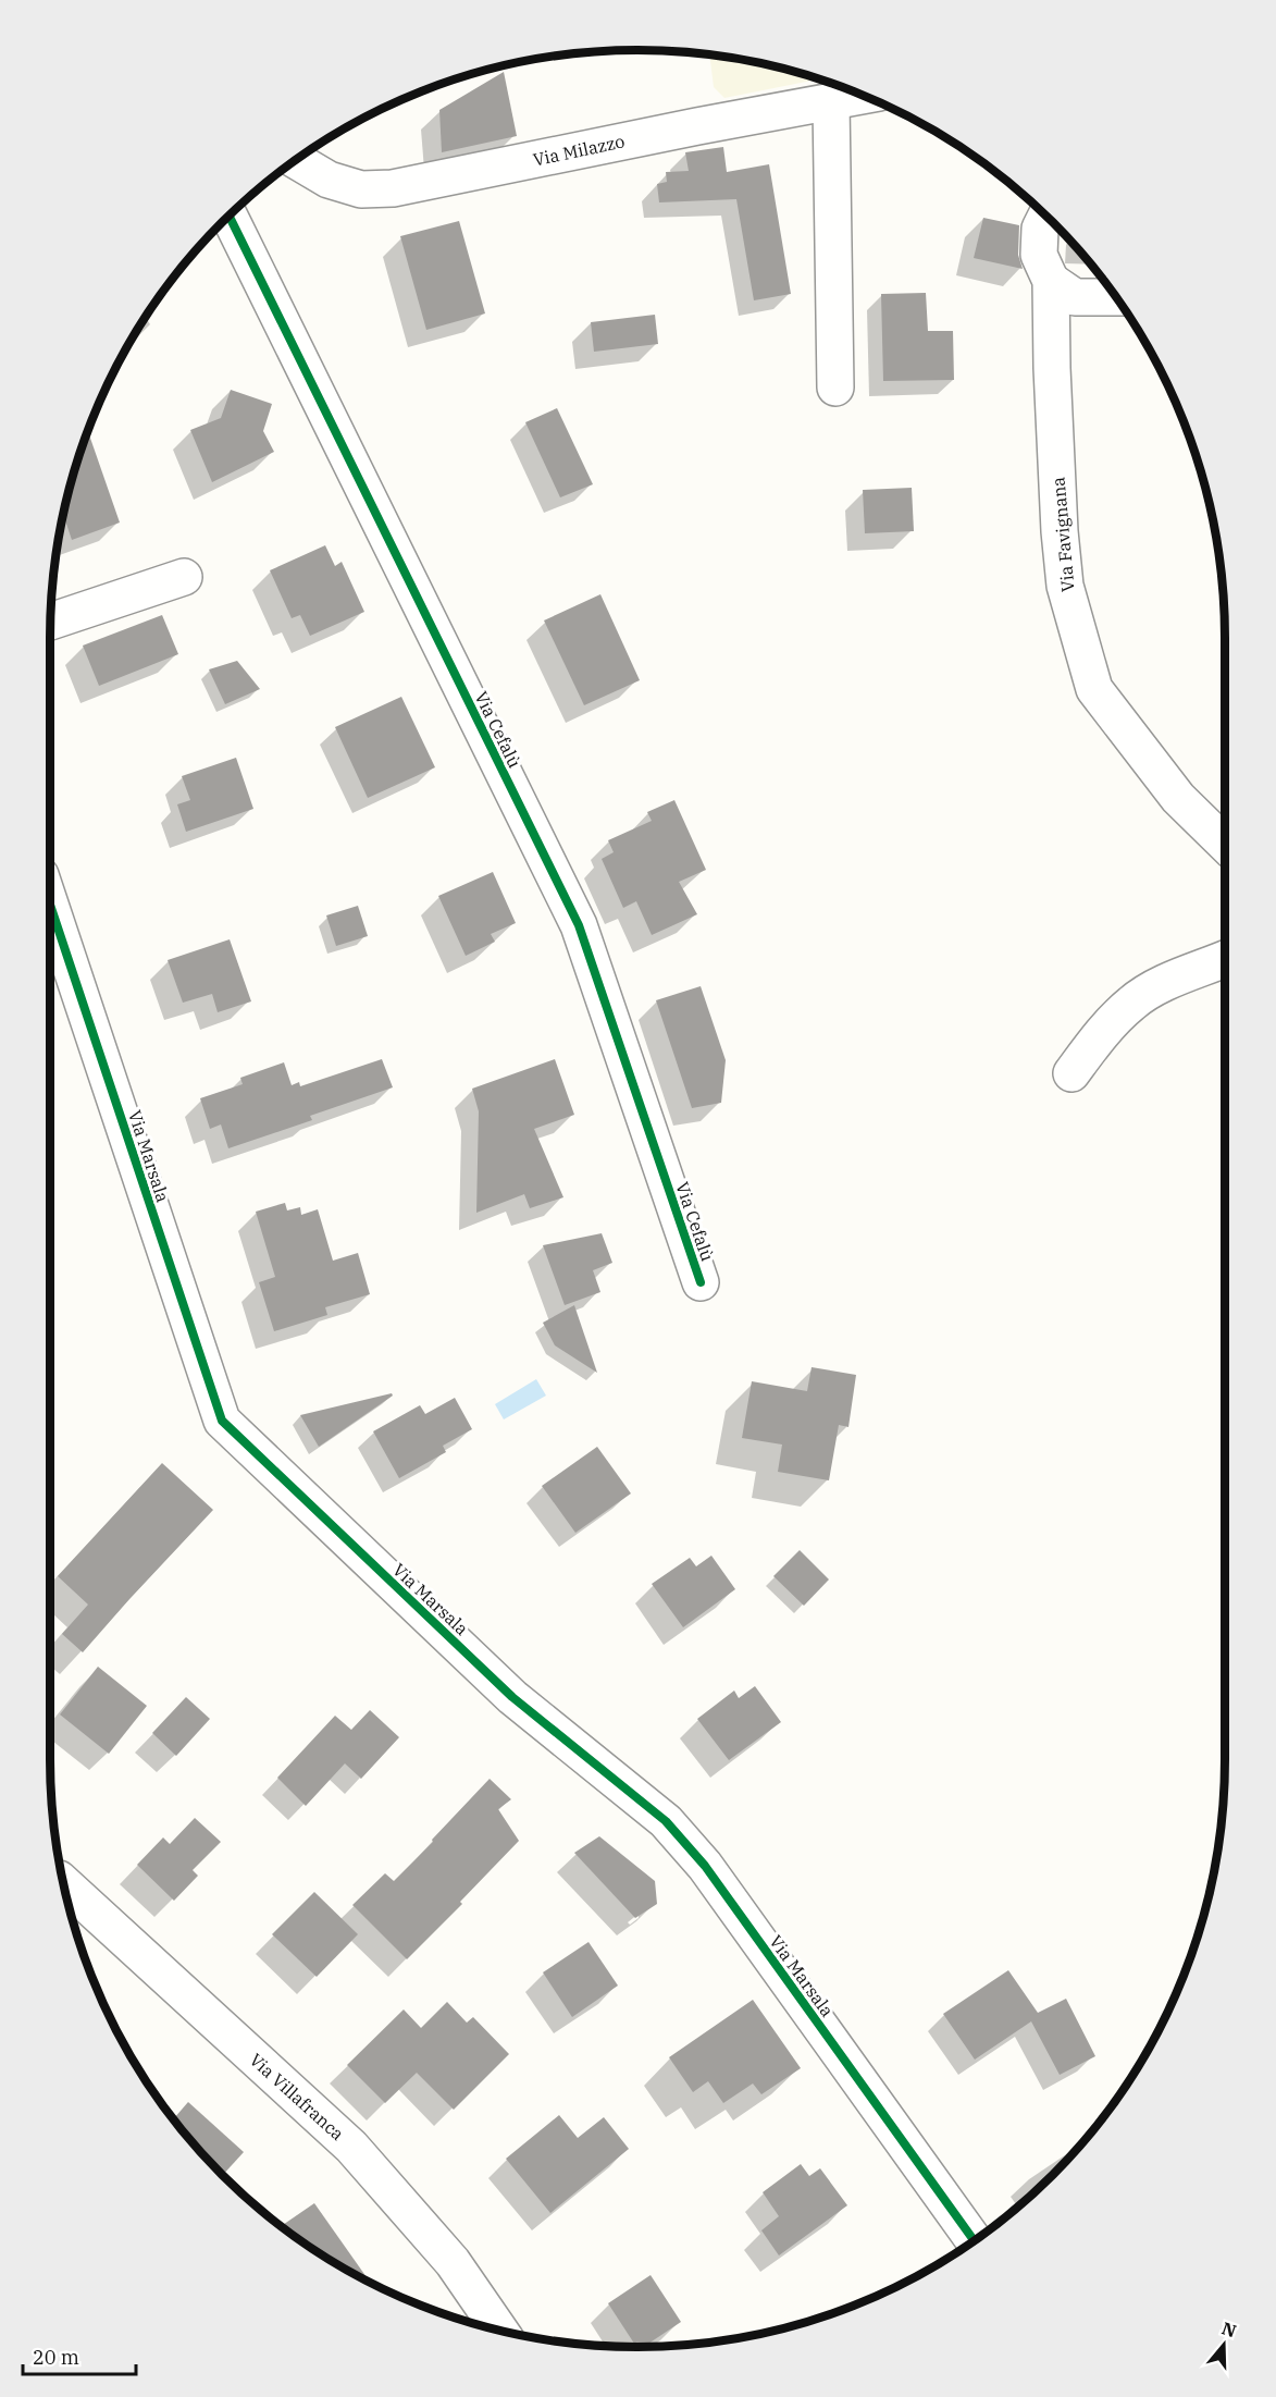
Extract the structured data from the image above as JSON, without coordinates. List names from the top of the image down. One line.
{"streets":{"street":["Via Milazzo","Via Favignana","Via Cefalù","Via Marsala","Via Villafranca"]},"scale_bar":"20 m","north":"top"}
